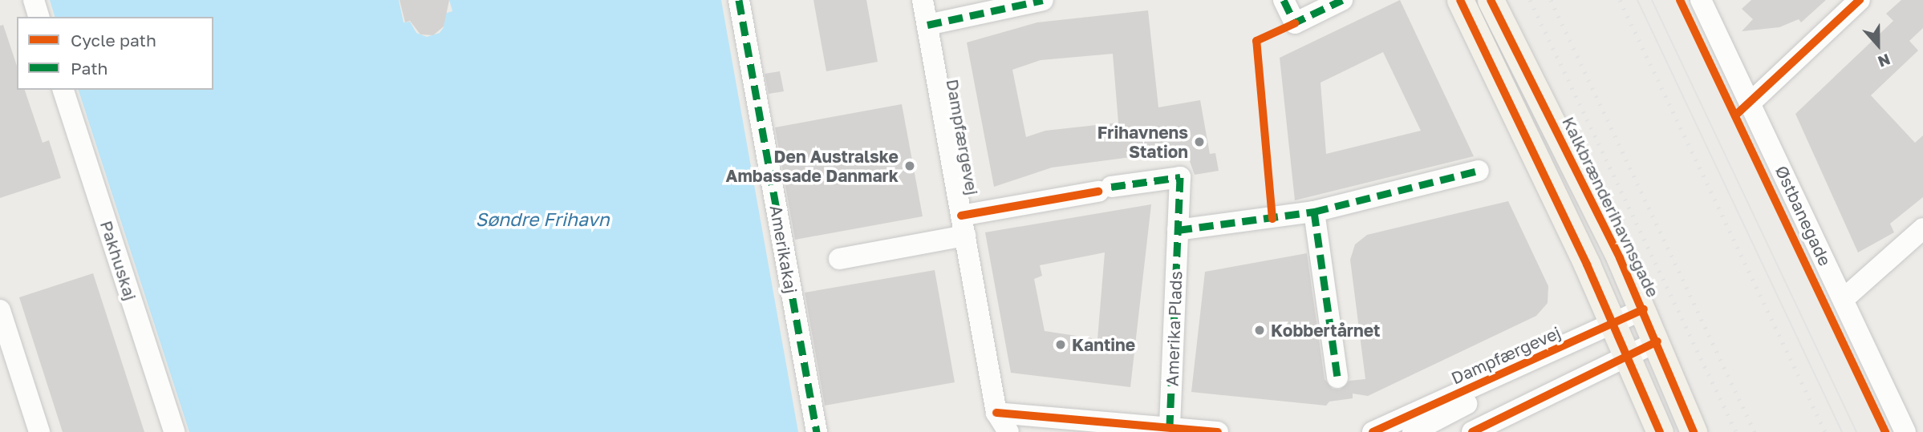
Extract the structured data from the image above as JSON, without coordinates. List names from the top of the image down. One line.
{"streets":{"main road":["Kalkbrænderihavnsgade"],"street":["Dampfærgevej","Østbanegade","Amerikakaj","Pakhuskaj","Amerika Plads"]},"crossings":[["Dampfærgevej","Kalkbrænderihavnsgade"],["Dampfærgevej","Amerika Plads"]],"water":["Søndre Frihavn"],"places":["Frihavnens Station","Den Australske Ambassade Danmark","Kobbertårnet","Kantine"],"legend":["Cycle path","Path"],"north":"bottom"}
